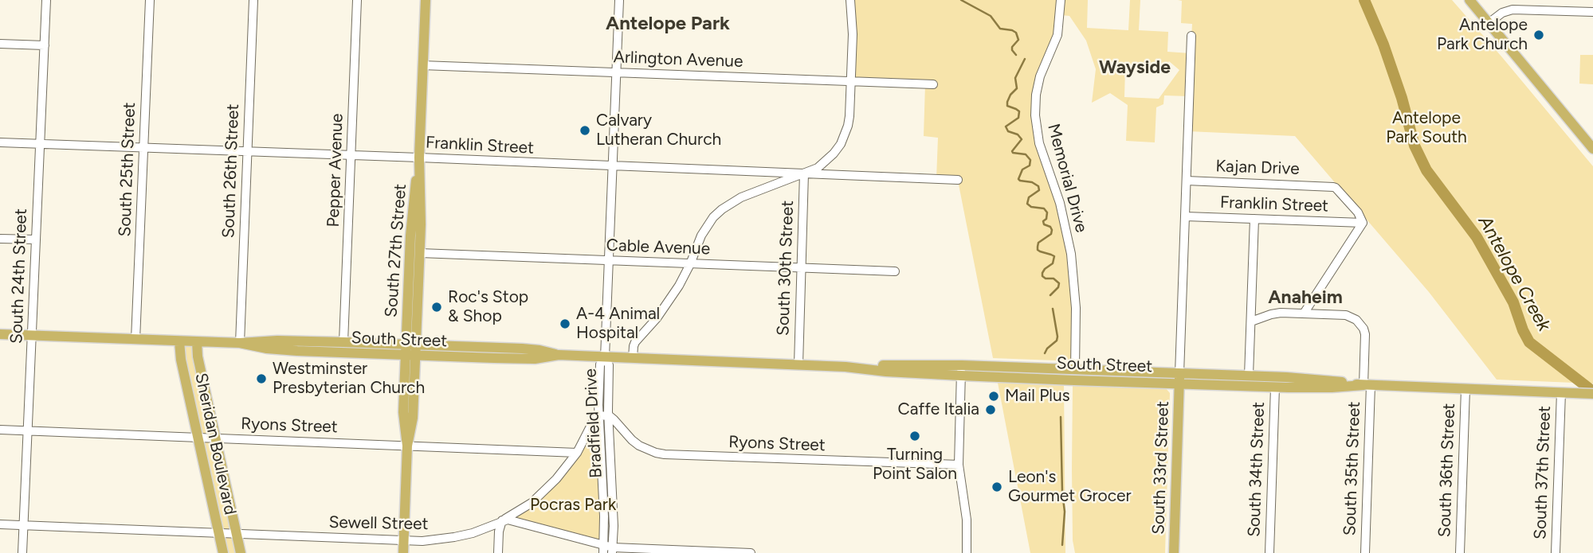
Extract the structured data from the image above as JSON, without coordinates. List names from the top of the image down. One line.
{"streets":{"main road":["South 27th Street","South Street","Sheridan Boulevard","South 33rd Street"],"street":["Arlington Avenue","Franklin Street","Kajan Drive","South 25th Street","Pepper Avenue","South 26th Street","Memorial Drive","Cable Avenue","South 30th Street","South 24th Street","Bradfield Drive","Ryons Street","South 35th Street","South 34th Street","South 36th Street","South 37th Street","Sewell Street"]},"crossings":[["Arlington Avenue","South 27th Street"],["Franklin Street","Kajan Drive"],["Franklin Street","South 25th Street"],["Franklin Street","Pepper Avenue"],["Franklin Street","South 26th Street"],["Franklin Street","South 27th Street"],["Franklin Street","South 30th Street"],["Franklin Street","South 24th Street"],["Franklin Street","South 33rd Street"],["Kajan Drive","South 33rd Street"],["South 25th Street","South Street"],["Pepper Avenue","South Street"],["South 26th Street","South Street"],["Memorial Drive","South Street"],["Cable Avenue","South 27th Street"],["Cable Avenue","South 30th Street"],["South 27th Street","South Street"],["South 27th Street","Ryons Street"],["South 27th Street","Sewell Street"],["South 30th Street","South Street"],["South 24th Street","South Street"],["South 24th Street","Ryons Street"],["South 24th Street","Sewell Street"],["South Street","Bradfield Drive"],["South Street","Sheridan Boulevard"],["South Street","South 33rd Street"],["South Street","South 35th Street"],["South Street","South 34th Street"],["South Street","South 36th Street"],["South Street","South 37th Street"],["Bradfield Drive","Ryons Street"],["Bradfield Drive","Sewell Street"],["Ryons Street","Sheridan Boulevard"],["Ryons Street","Sewell Street"],["Sheridan Boulevard","Sewell Street"]],"districts":["Antelope Park","Wayside","Anaheim"],"water":["Antelope Creek"],"parks":["Antelope Park South","Pocras Park"],"places":["Antelope Park Church","Calvary Lutheran Church","Roc's Stop & Shop","A-4 Animal Hospital","Westminster Presbyterian Church","Mail Plus","Caffe Italia","Turning Point Salon","Leon's Gourmet Grocer"]}
